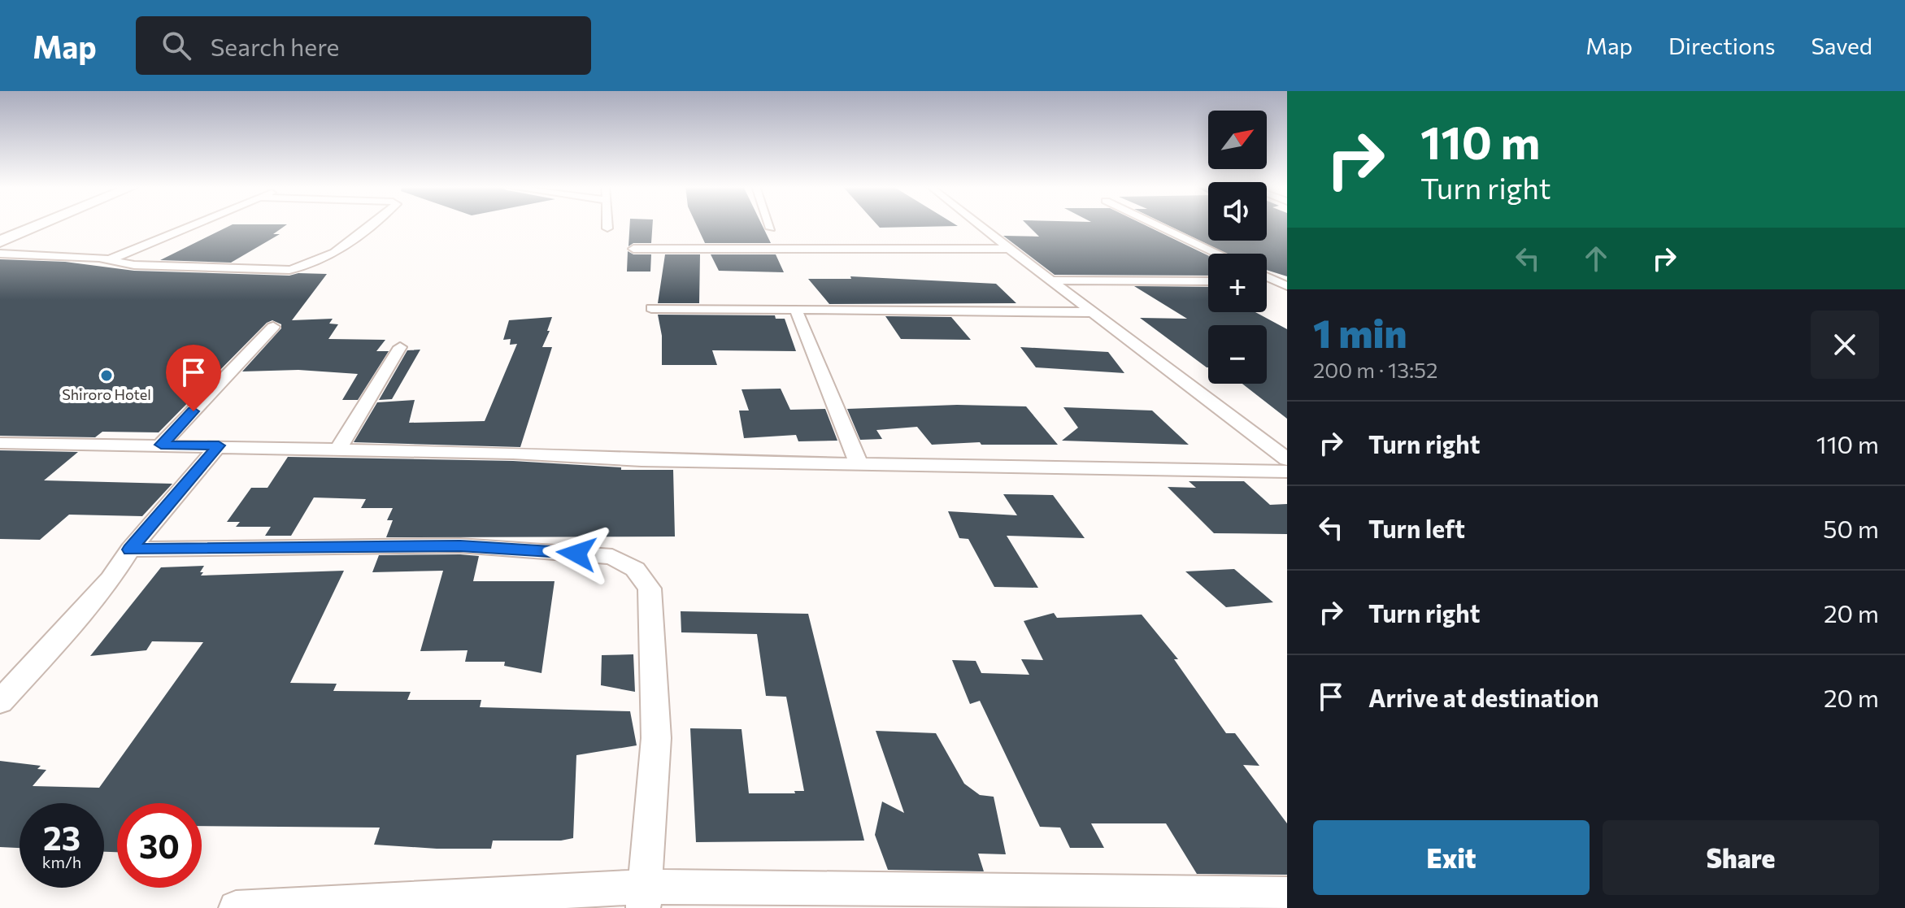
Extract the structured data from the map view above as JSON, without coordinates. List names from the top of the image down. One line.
{"places":["Shiroro Hotel"],"north":"top right","page":{"header":"Map","search":"Search here","nav":["Map","Directions","Saved"],"turn":["110 m","Turn right"],"map_buttons":["+","−"],"heading":["1 min","200 m · 13:52"],"list":[{"name":"Turn right","value":"110 m"},{"name":"Turn left","value":"50 m"},{"name":"Turn right","value":"20 m"},{"name":"Arrive at destination","value":"20 m"}],"speed":"23 km/h","limit":"30","buttons":["Exit","Share"]}}
